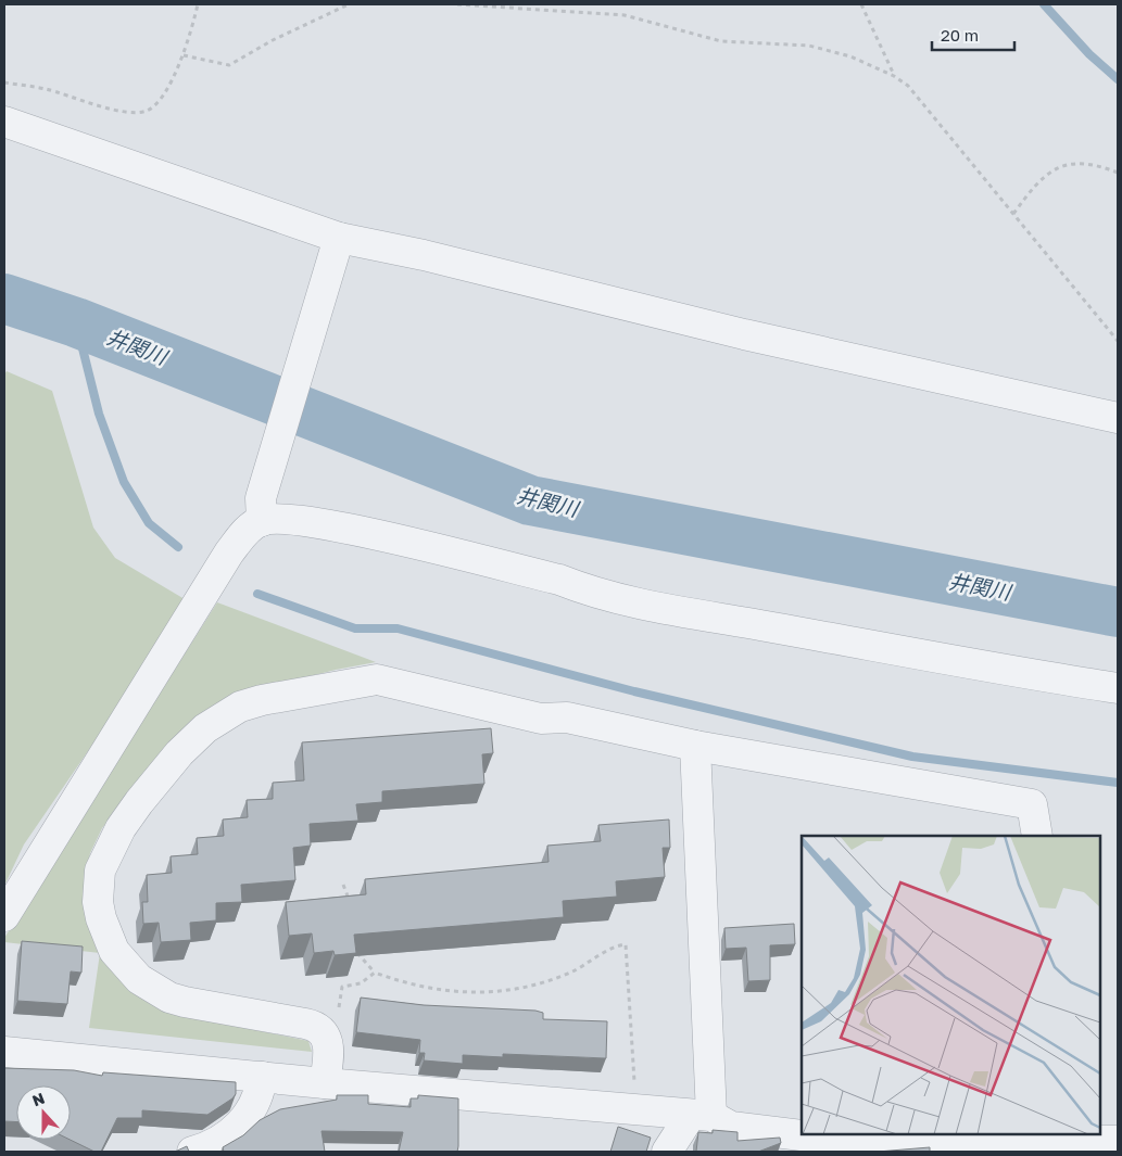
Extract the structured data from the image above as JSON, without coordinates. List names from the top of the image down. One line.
{"water":["井関川"],"scale_bar":"20 m","north":"top"}
